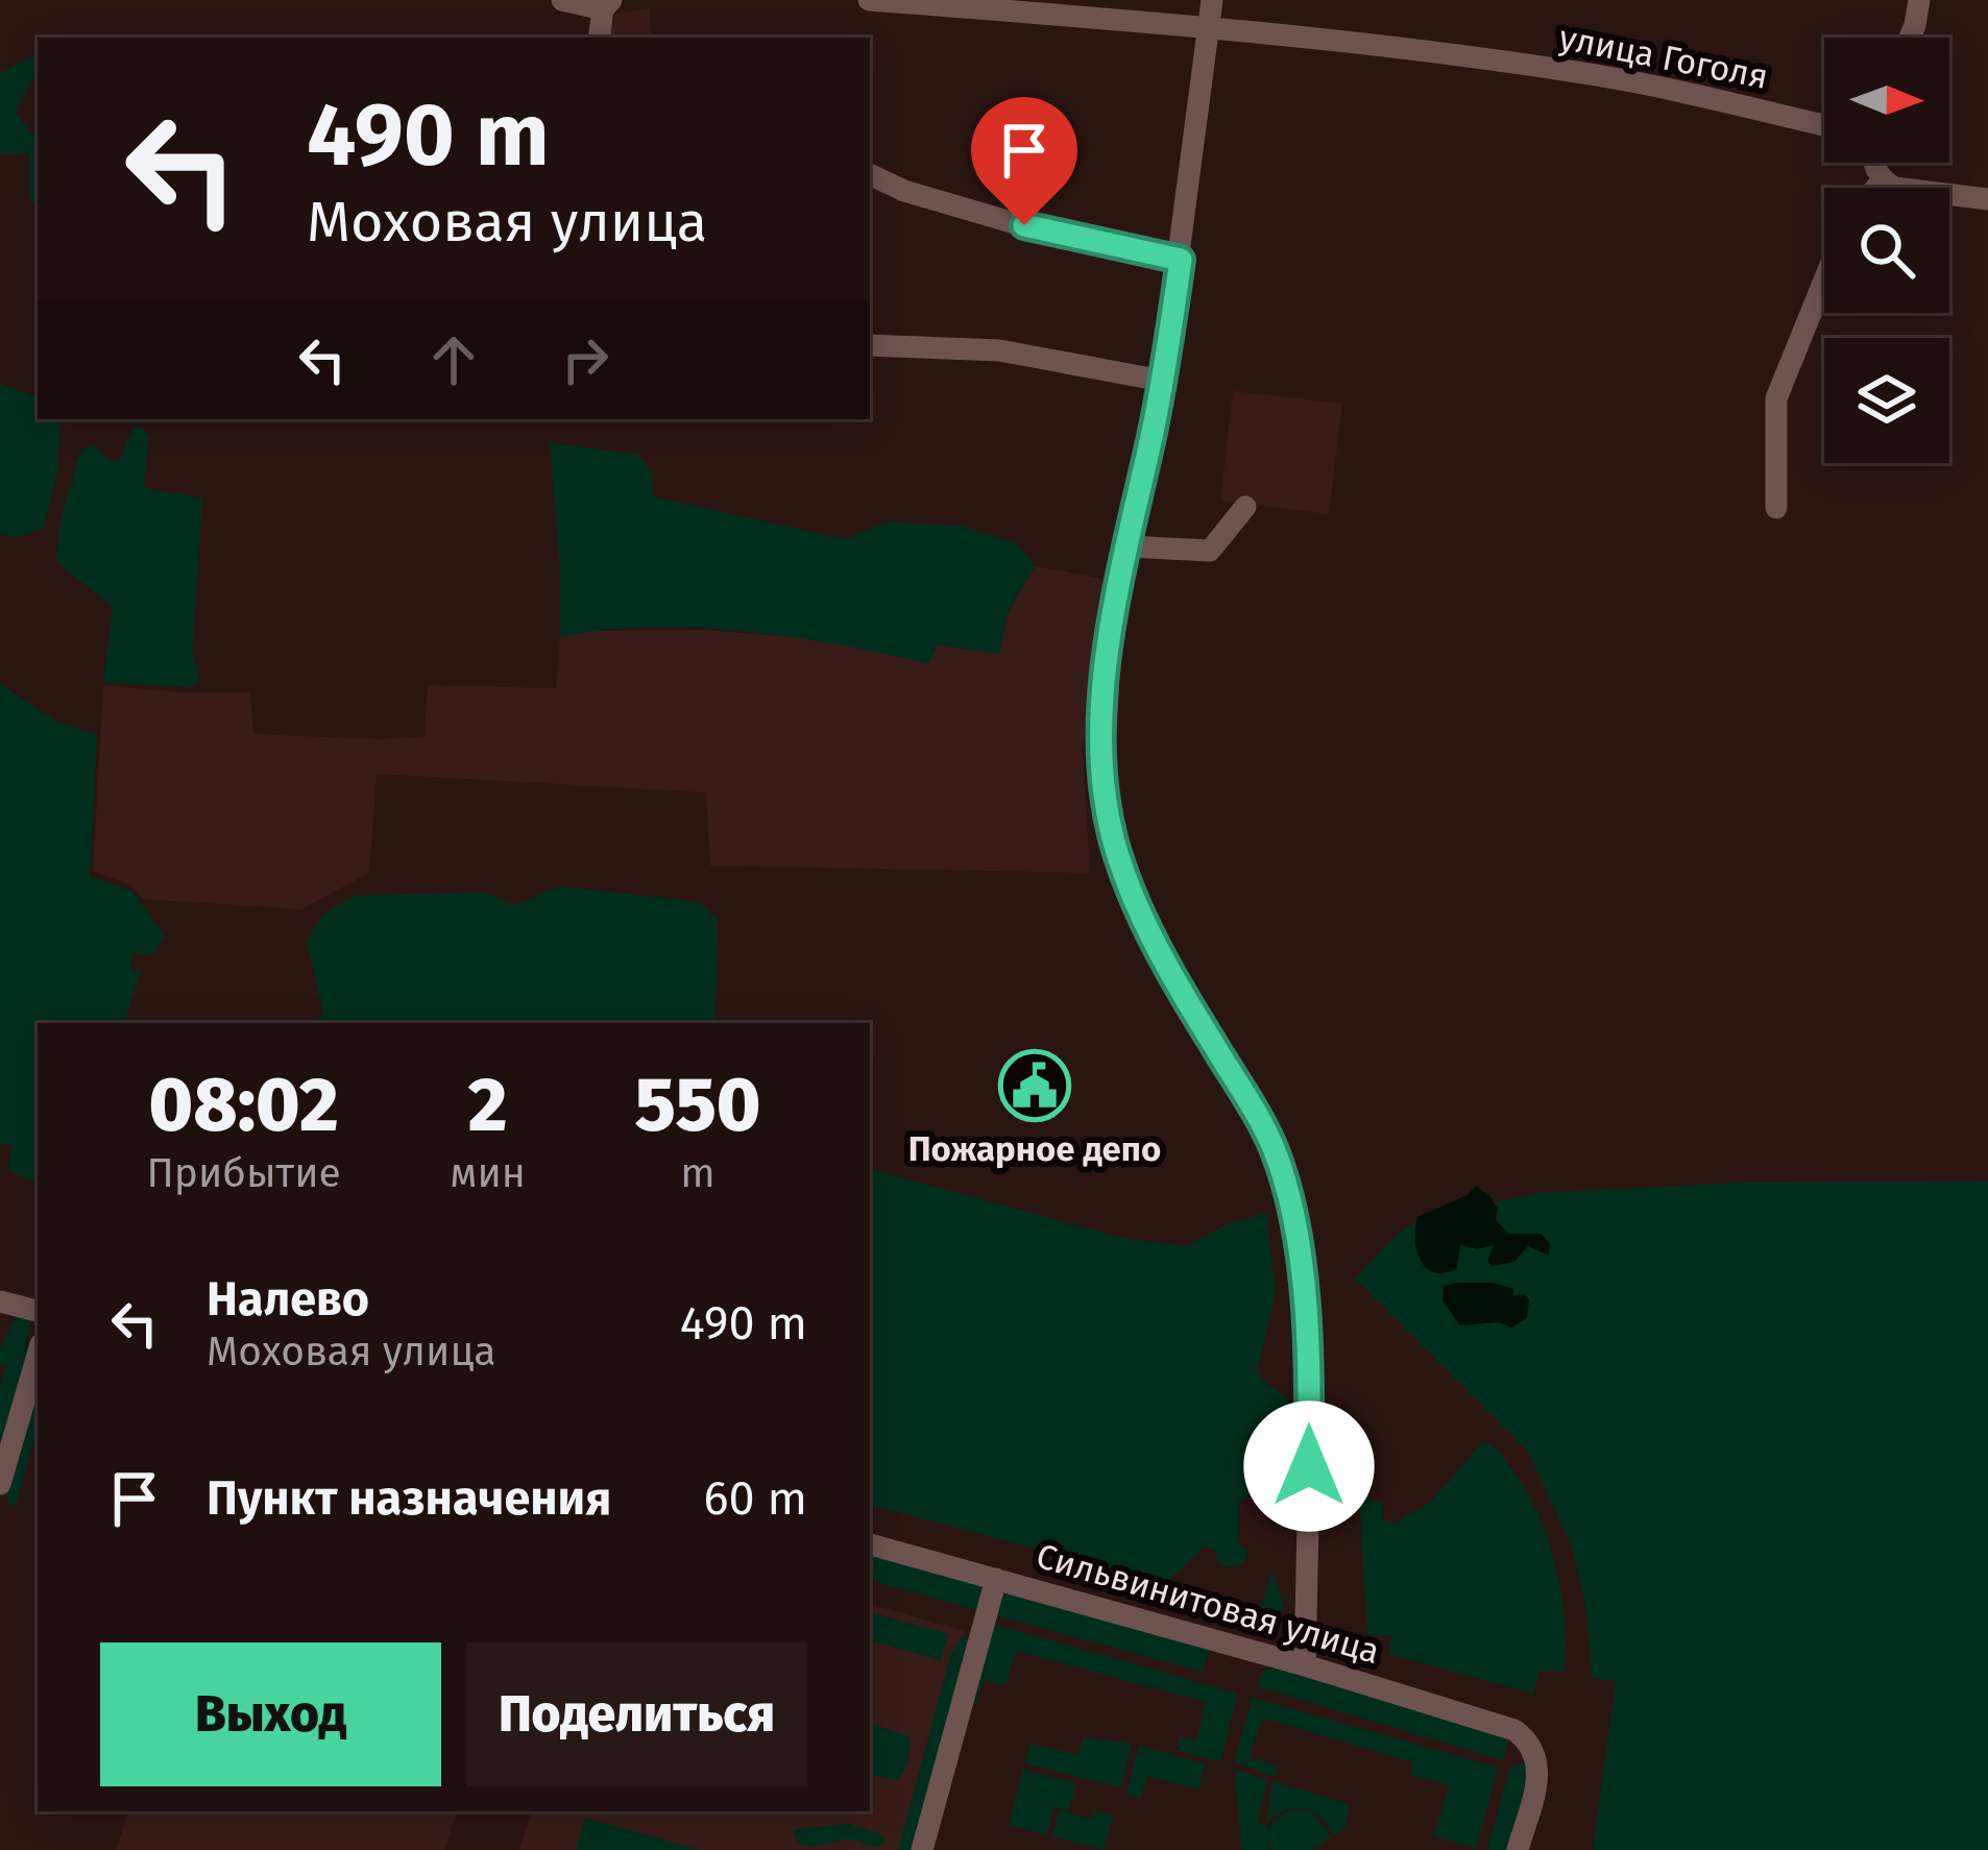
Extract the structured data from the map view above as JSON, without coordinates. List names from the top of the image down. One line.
{"streets":{"street":["улица Гоголя","Сильвинитовая улица"]},"places":{"public building":["Пожарное депо"]},"north":"right","page":{"turn":["490 m","Моховая улица"],"eta":["08:02","Прибытие","2","мин","550","m"],"list":[{"name":"Налево","note":"Моховая улица","value":"490 m"},{"name":"Пункт назначения","value":"60 m"}],"buttons":["Выход","Поделиться"]}}
